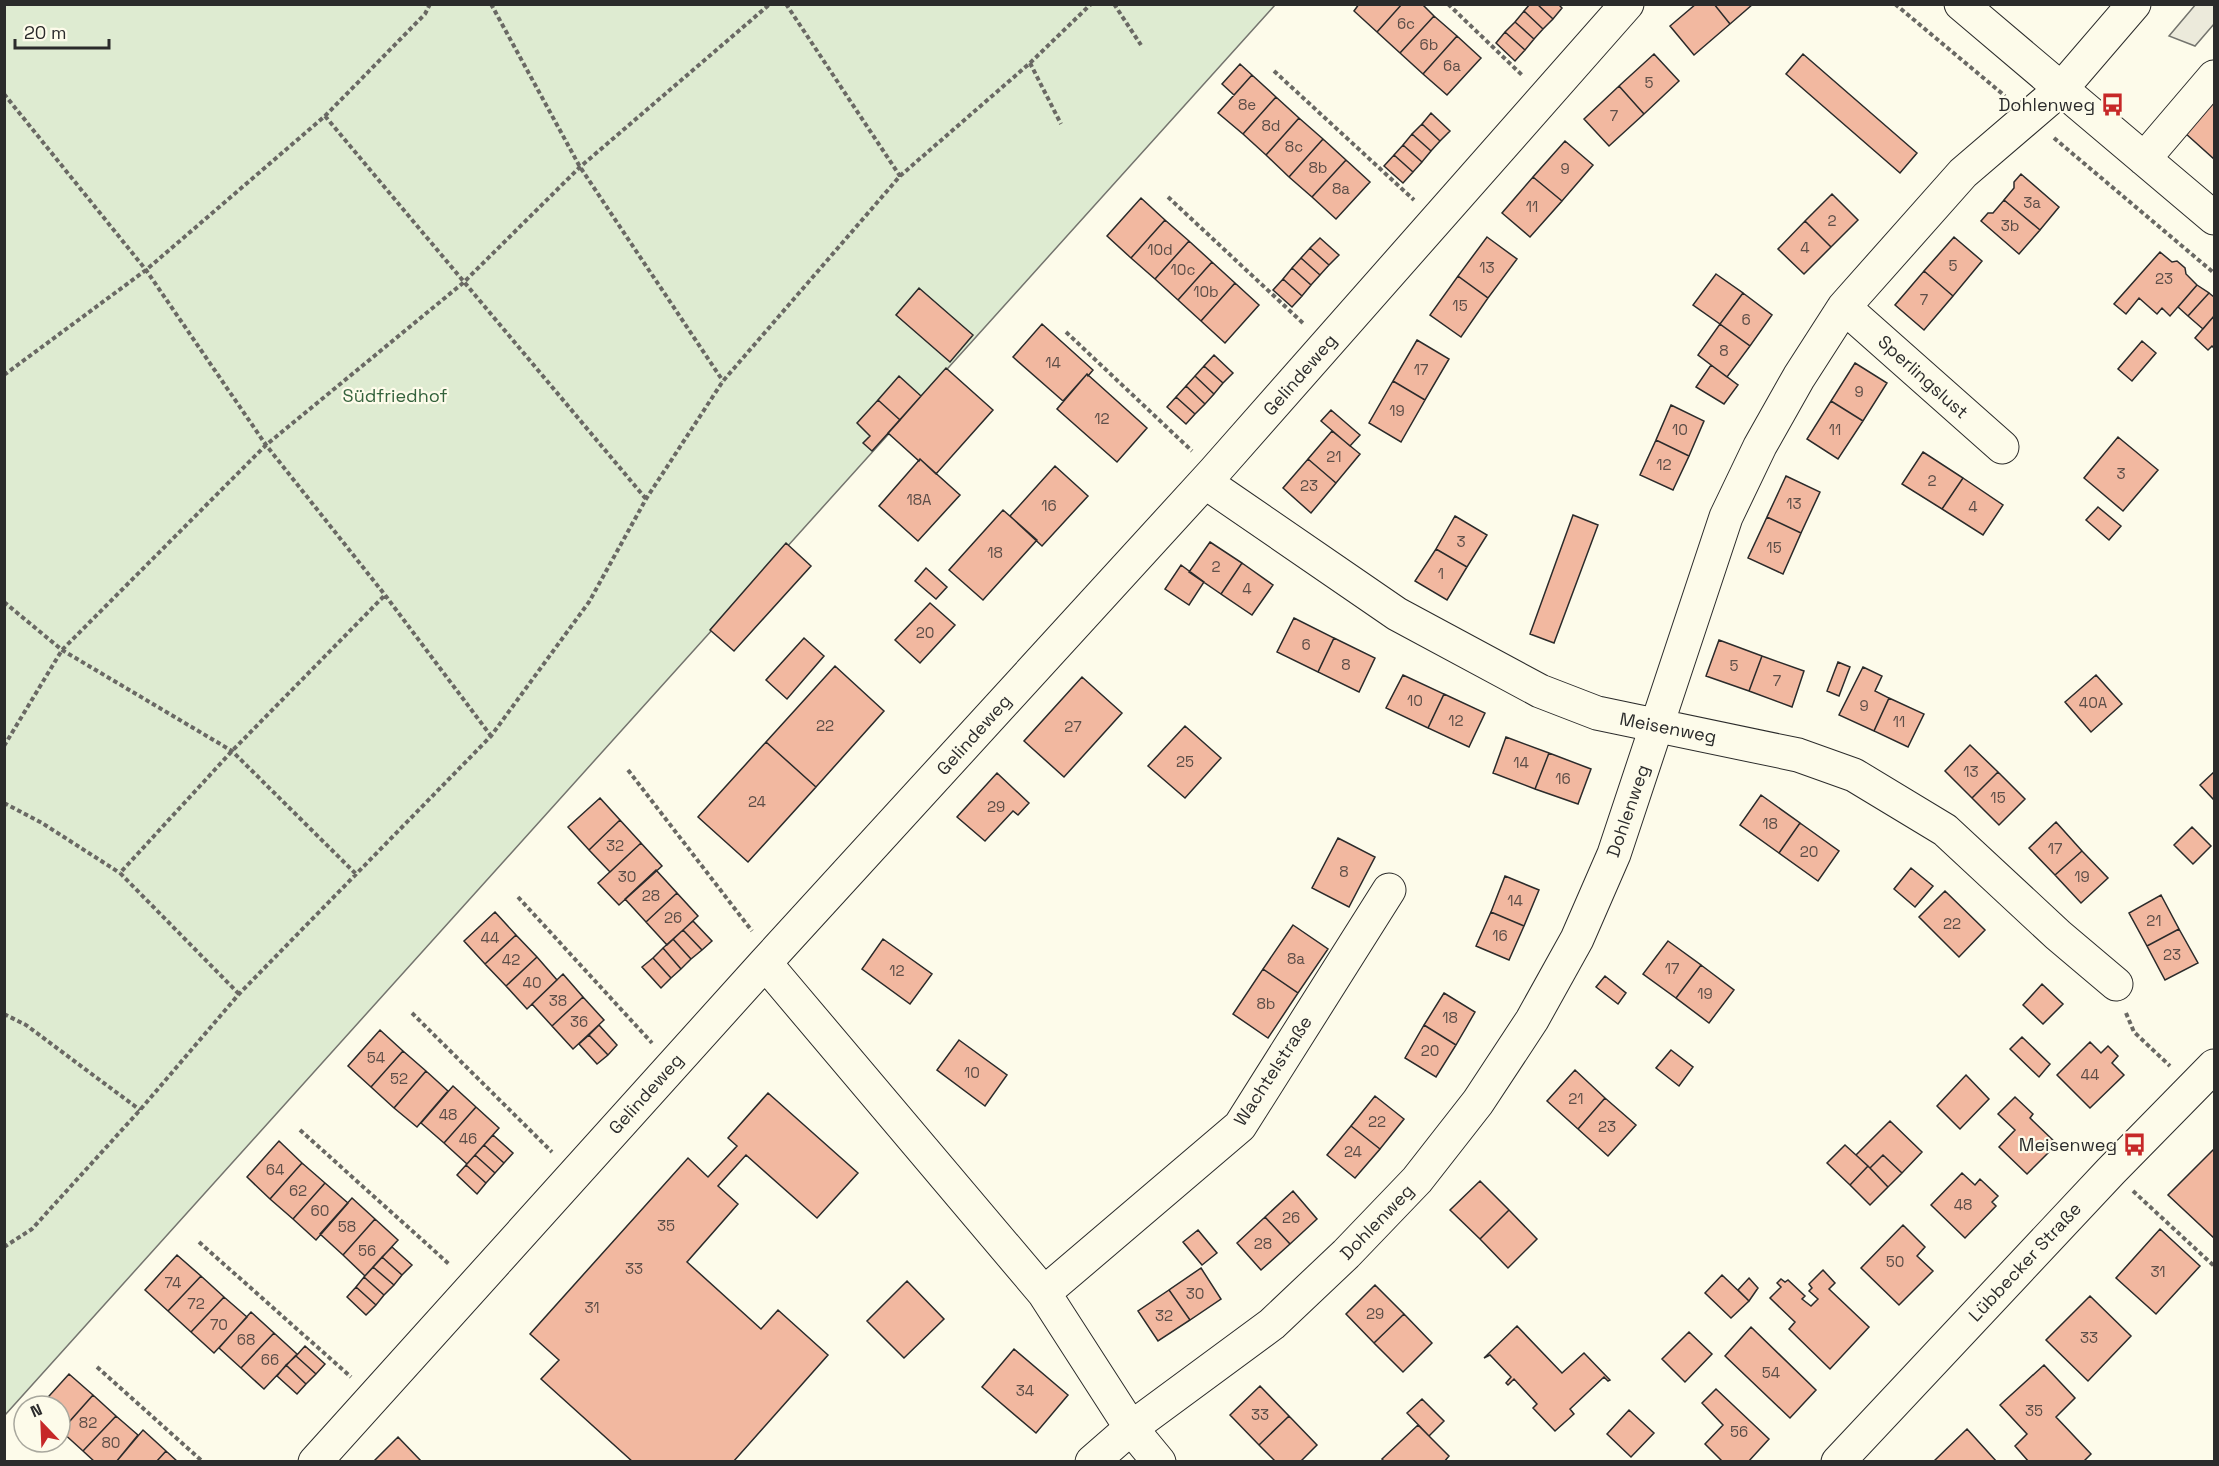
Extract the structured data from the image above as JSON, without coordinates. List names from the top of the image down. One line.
{"streets":{"street":["Gelindeweg","Sperlingslust","Meisenweg","Dohlenweg","Wachtelstraße","Lübbecker Straße"]},"crossings":[["Gelindeweg","Meisenweg"],["Sperlingslust","Dohlenweg"],["Meisenweg","Dohlenweg"]],"parks":["Südfriedhof"],"places":{"bus stop":["Dohlenweg","Meisenweg"]},"house_numbers":["6c","6b","6a","5","8e","7","8d","8c","8b","9","8a","3a","11","2","3b","4","10d","5","13","10c","23","10b","7","15","6","8","14","17","9","19","12","10","11","21","12","3","2","23","18A","13","16","4","3","15","18","2","1","4","20","6","8","5","7","10","40A","9","12","11","22","27","25","14","13","16","15","24","29","18","32","17","20","8","30","19","28","14","26","21","22","16","44","23","8a","42","17","12","40","19","38","8b","18","36","20","54","10","44","52","21","48","22","23","46","24","64","62","48","60","26","35","58","28","56","50","33","31","74","30","72","31","29","32","70","33","68","66","54","34","35","33","82","56","80"],"scale_bar":"20 m","north":"top left"}
